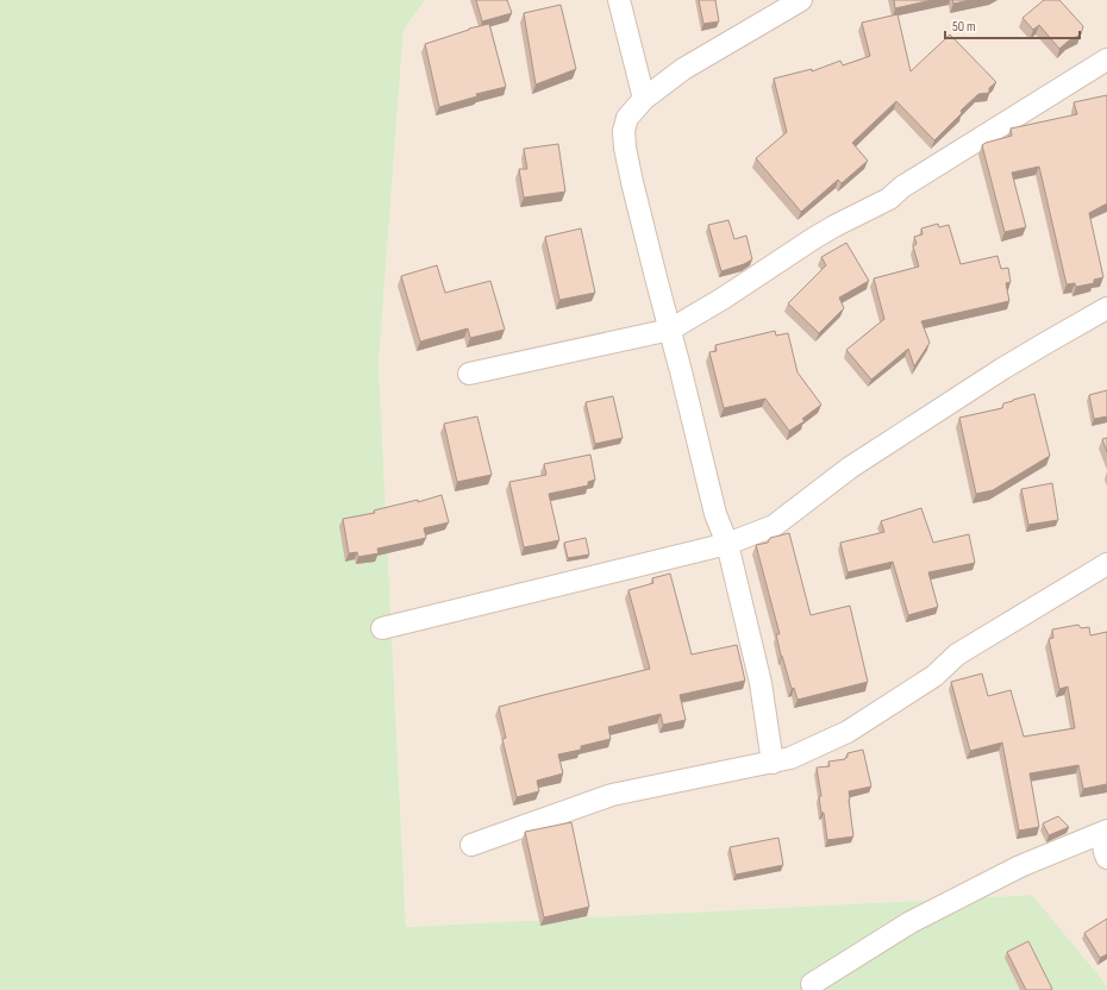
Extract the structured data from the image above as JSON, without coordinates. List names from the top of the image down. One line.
{"scale_bar":"50 m"}
